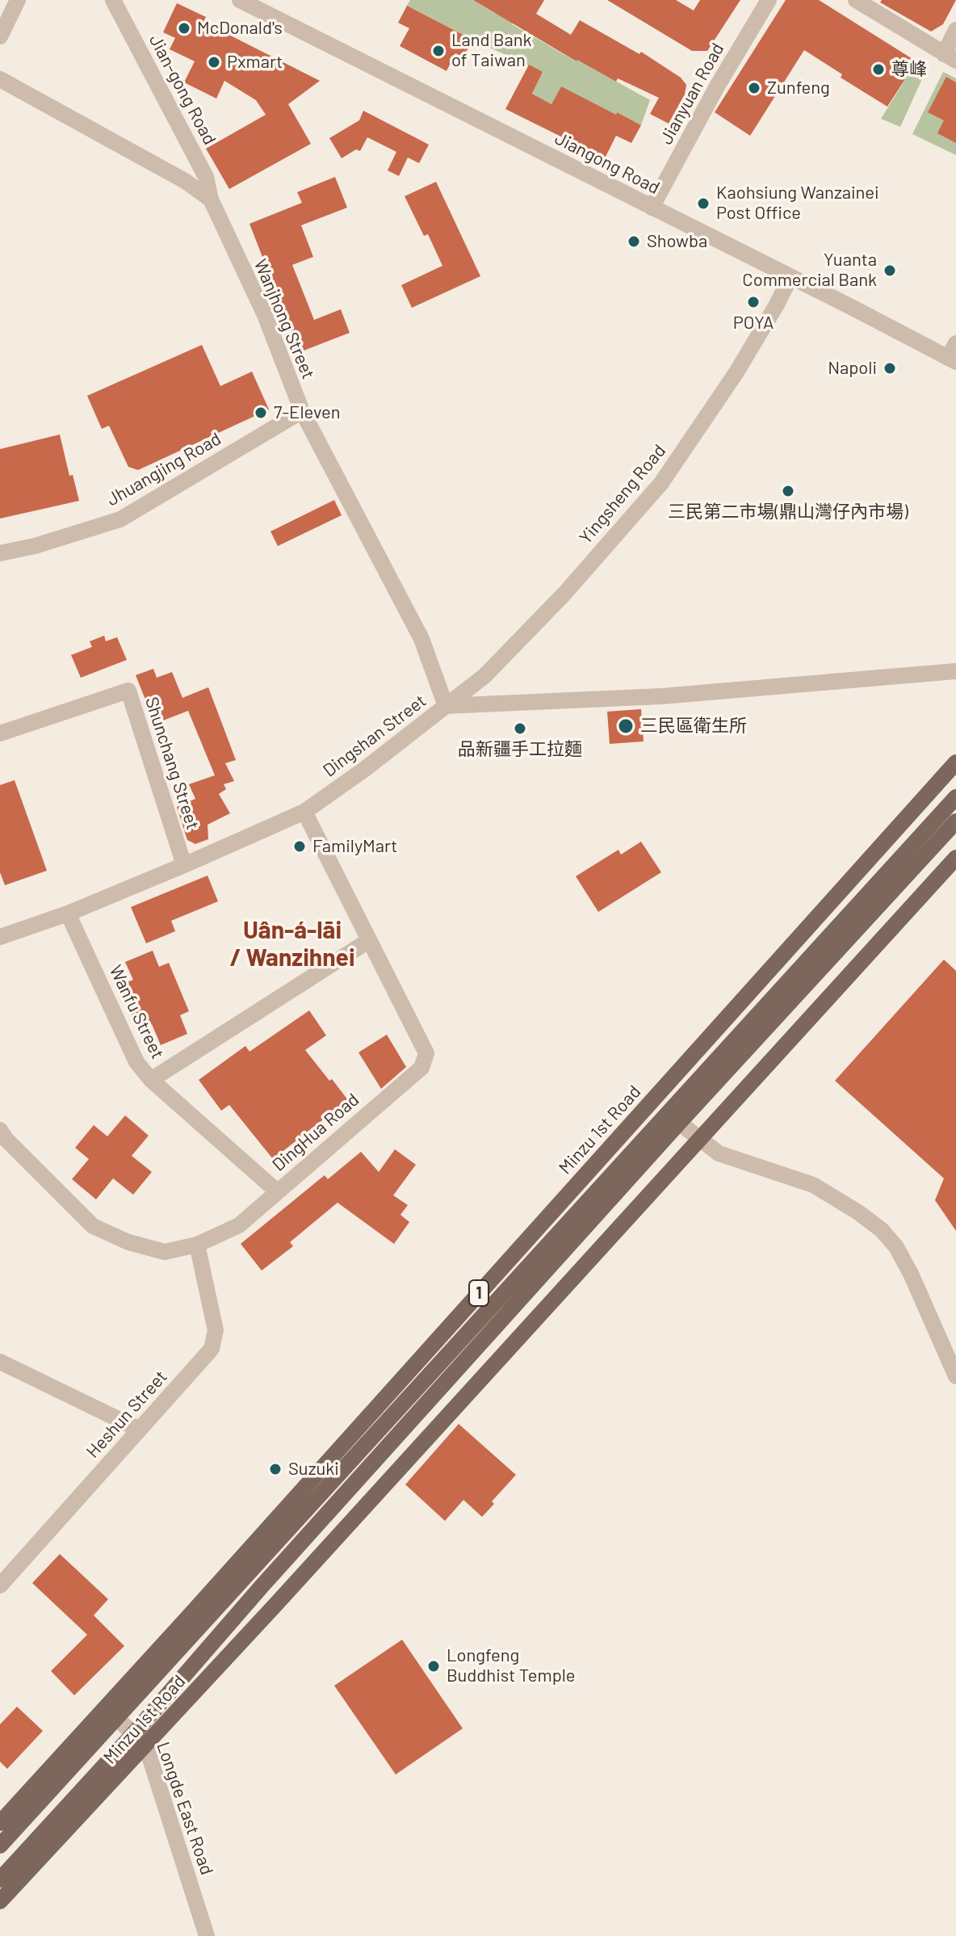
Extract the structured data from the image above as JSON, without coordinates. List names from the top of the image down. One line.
{"streets":{"main road":["Minzu 1st Road","1"],"street":["Jian-gong Road","Jianyuan Road","Jiangong Road","Wanjhong Street","Jhuangjing Road","Yingsheng Road","Dingshan Street","Shunchang Street","Wanfu Street","DingHua Road","Heshun Street","Longde East Road"]},"crossings":[["Jian-gong Road","Wanjhong Street"],["Jianyuan Road","Jiangong Road"],["Jiangong Road","Yingsheng Road"],["Wanjhong Street","Jhuangjing Road"],["Wanjhong Street","Yingsheng Road"],["Wanjhong Street","Dingshan Street"],["Yingsheng Road","Dingshan Street"],["Dingshan Street","Shunchang Street"],["Dingshan Street","Wanfu Street"],["Dingshan Street","DingHua Road"],["Wanfu Street","DingHua Road"],["Minzu 1st Road","Longde East Road"],["DingHua Road","Heshun Street"]],"districts":["Uân-á-lāi / Wanzihnei"],"places":["McDonald's","Land Bank of Taiwan","Pxmart","尊峰","Zunfeng","Kaohsiung Wanzainei Post Office","Showba","Yuanta Commercial Bank","POYA","Napoli","7-Eleven","三民第二市場(鼎山灣仔內市場)","三民區衛生所","品新疆手工拉麵","FamilyMart","Suzuki","Longfeng Buddhist Temple"]}
